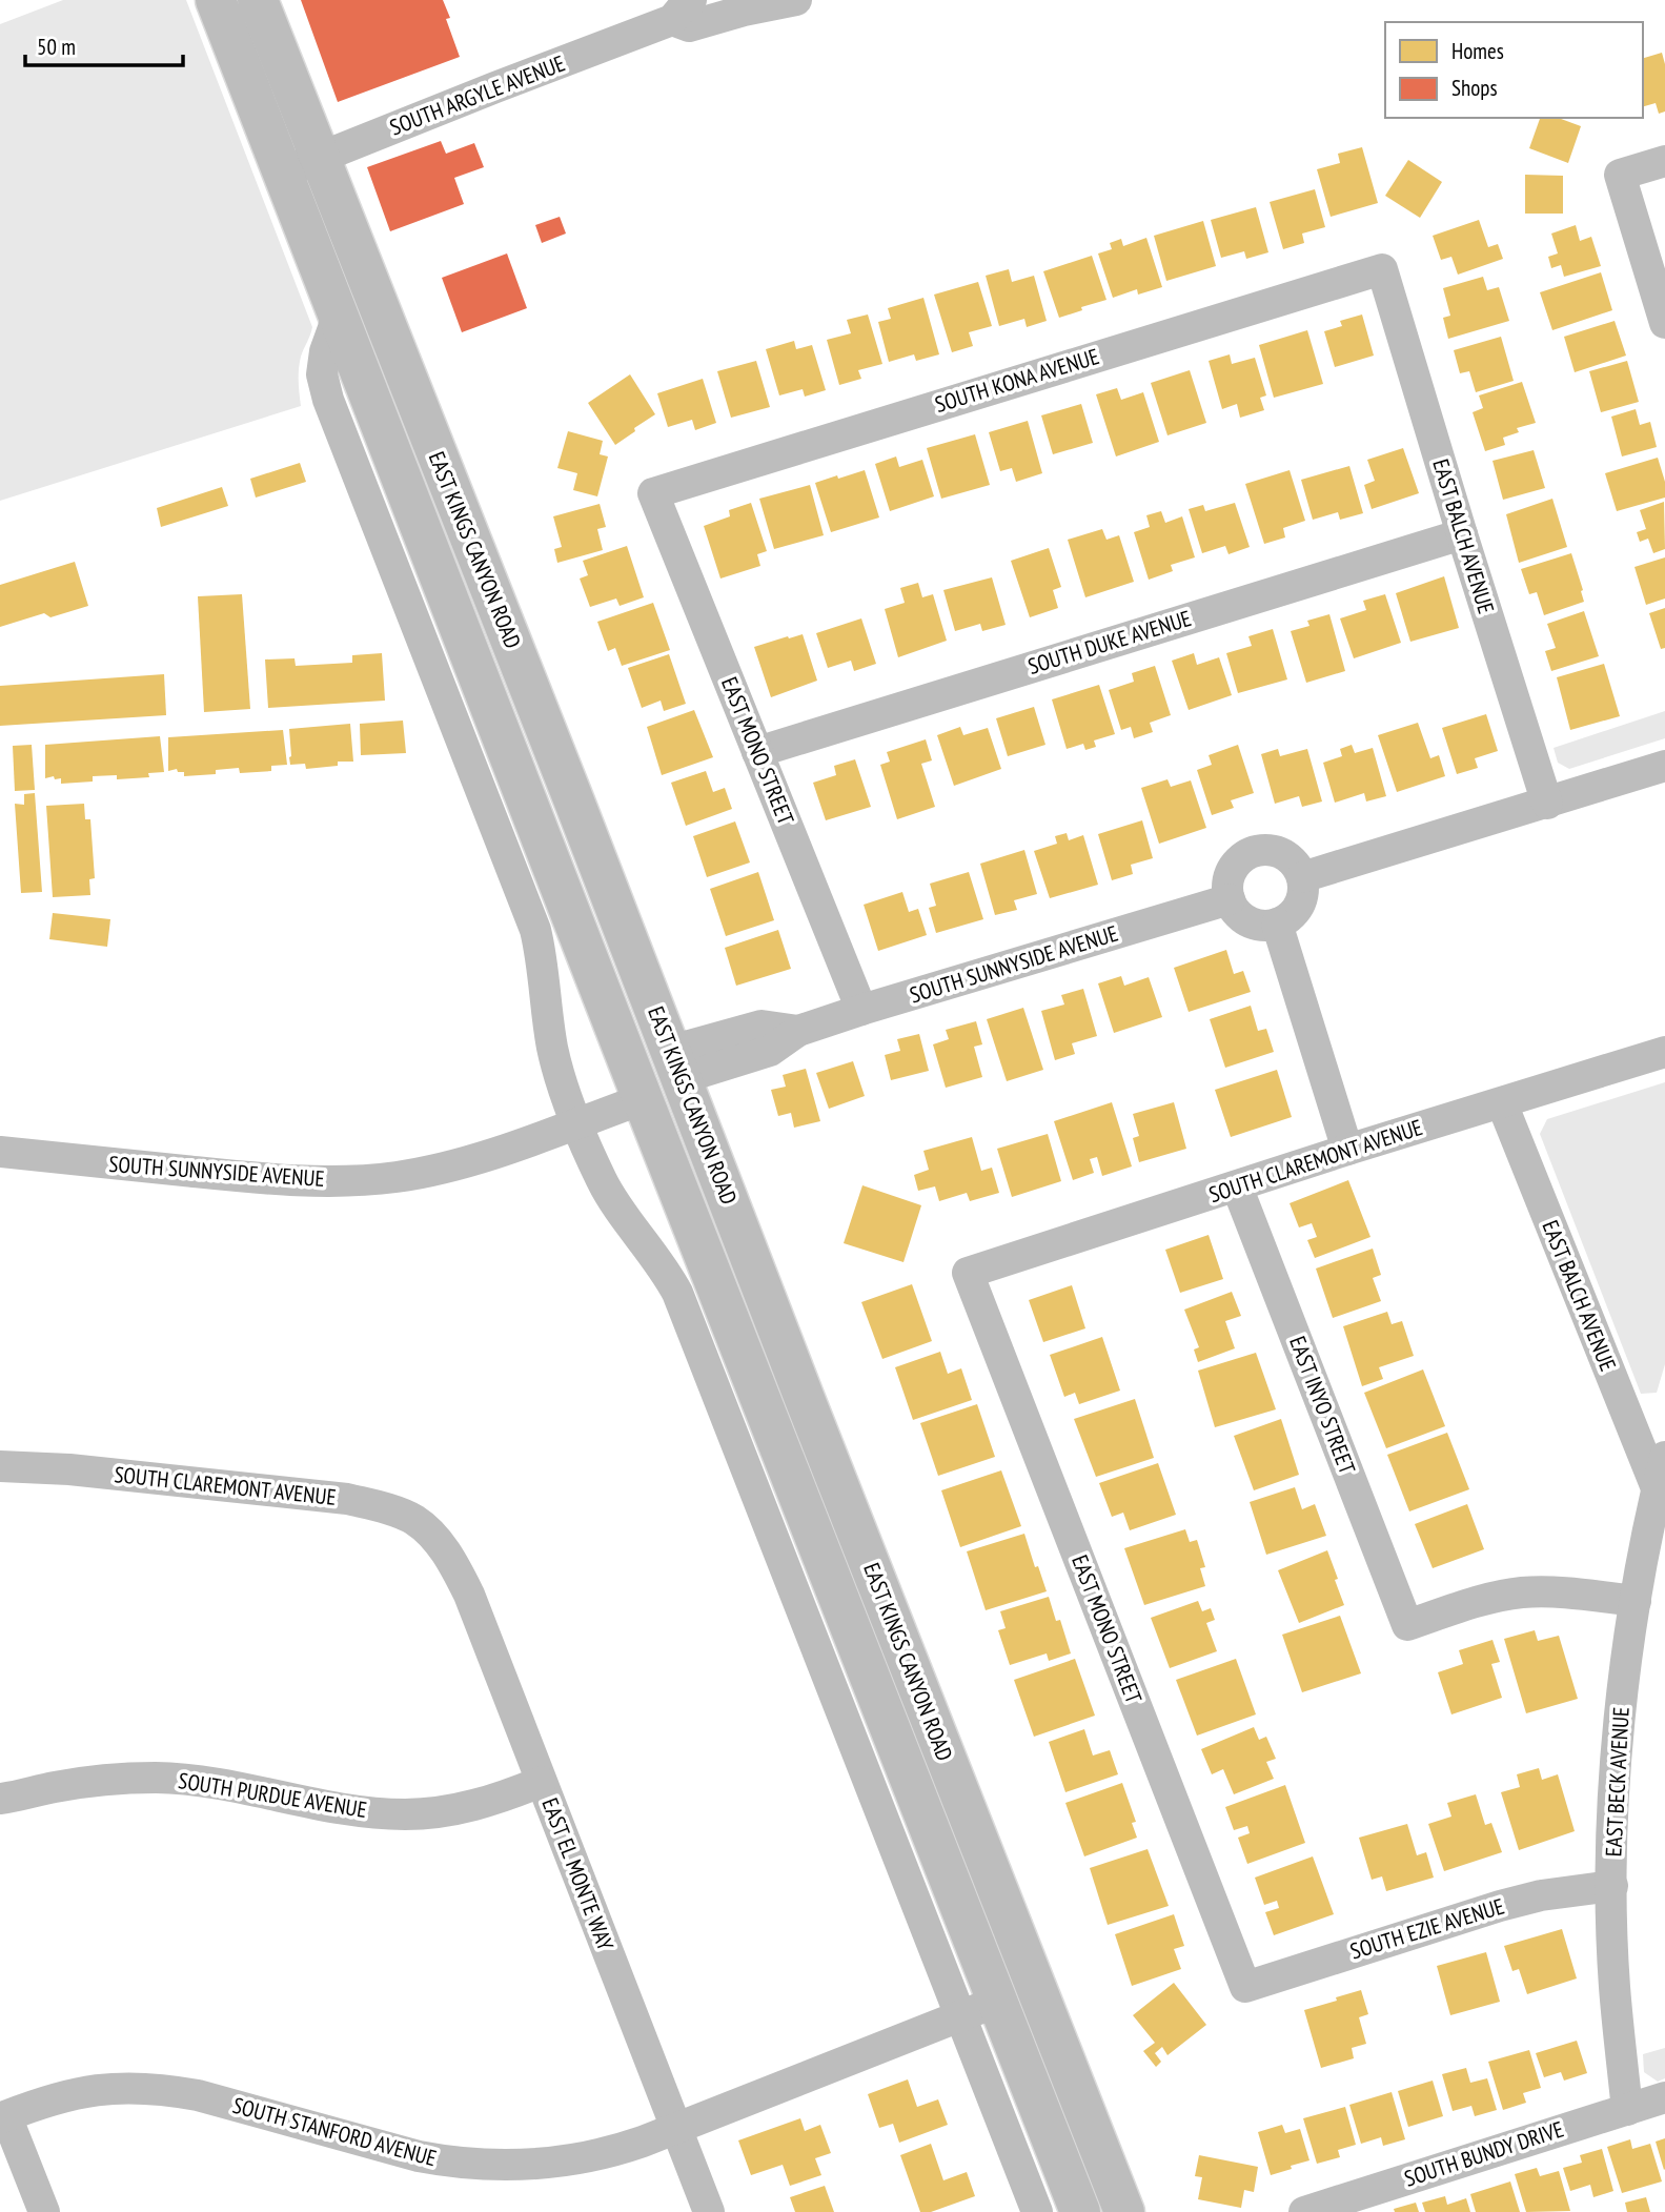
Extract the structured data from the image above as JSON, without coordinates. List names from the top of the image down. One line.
{"streets":{"main road":["EAST KINGS CANYON ROAD"],"street":["SOUTH ARGYLE AVENUE","SOUTH KONA AVENUE","EAST BALCH AVENUE","SOUTH DUKE AVENUE","EAST MONO STREET","SOUTH SUNNYSIDE AVENUE","SOUTH CLAREMONT AVENUE","EAST INYO STREET","EAST BECK AVENUE","SOUTH PURDUE AVENUE","EAST EL MONTE WAY","SOUTH EZIE AVENUE","SOUTH STANFORD AVENUE","SOUTH BUNDY DRIVE"]},"crossings":[["SOUTH ARGYLE AVENUE","EAST KINGS CANYON ROAD"],["SOUTH KONA AVENUE","EAST BALCH AVENUE"],["SOUTH KONA AVENUE","EAST MONO STREET"],["EAST BALCH AVENUE","SOUTH DUKE AVENUE"],["EAST BALCH AVENUE","SOUTH CLAREMONT AVENUE"],["EAST BALCH AVENUE","EAST BECK AVENUE"],["EAST KINGS CANYON ROAD","SOUTH SUNNYSIDE AVENUE"],["EAST KINGS CANYON ROAD","SOUTH STANFORD AVENUE"],["SOUTH DUKE AVENUE","EAST MONO STREET"],["EAST MONO STREET","SOUTH SUNNYSIDE AVENUE"],["EAST MONO STREET","SOUTH CLAREMONT AVENUE"],["EAST MONO STREET","SOUTH EZIE AVENUE"],["SOUTH CLAREMONT AVENUE","EAST INYO STREET"],["SOUTH CLAREMONT AVENUE","EAST EL MONTE WAY"],["EAST INYO STREET","EAST BECK AVENUE"],["EAST BECK AVENUE","SOUTH EZIE AVENUE"],["EAST BECK AVENUE","SOUTH BUNDY DRIVE"],["SOUTH PURDUE AVENUE","EAST EL MONTE WAY"],["EAST EL MONTE WAY","SOUTH STANFORD AVENUE"]],"legend":["Homes","Shops"],"scale_bar":"50 m"}
